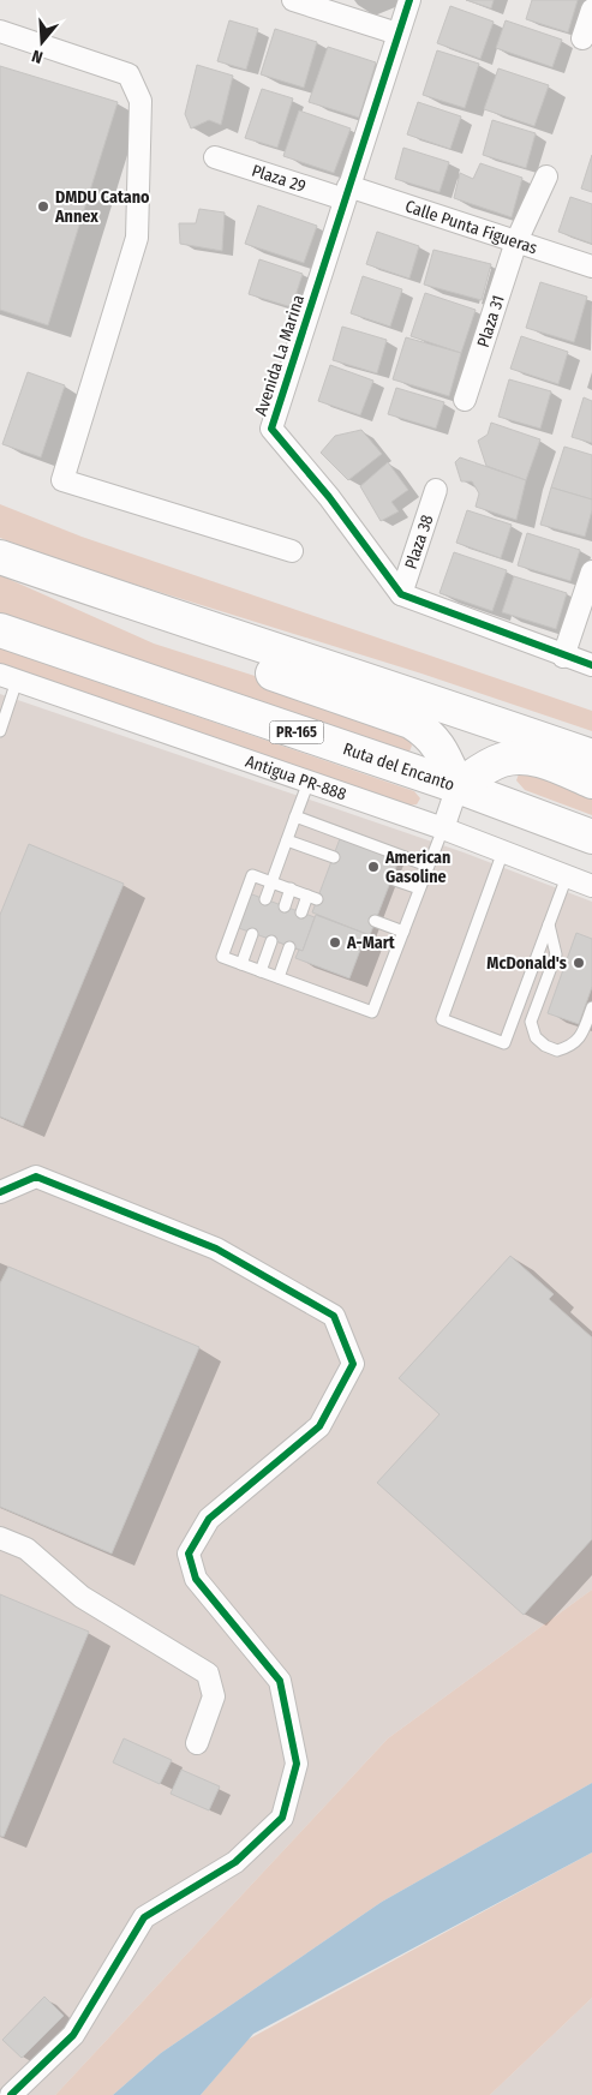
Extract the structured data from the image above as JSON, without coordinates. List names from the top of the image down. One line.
{"streets":{"main road":["PR-165","Ruta del Encanto"],"street":["Plaza 29","Calle Punta Figueras","Plaza 31","Avenida La Marina","Plaza 38","Antigua PR-888"]},"crossings":[["Plaza 29","Calle Punta Figueras"],["Plaza 29","Avenida La Marina"],["Calle Punta Figueras","Plaza 31"],["Calle Punta Figueras","Avenida La Marina"],["Avenida La Marina","Plaza 38"]],"places":["DMDU Catano Annex","American Gasoline","A-Mart","McDonald's"],"north":"bottom"}
